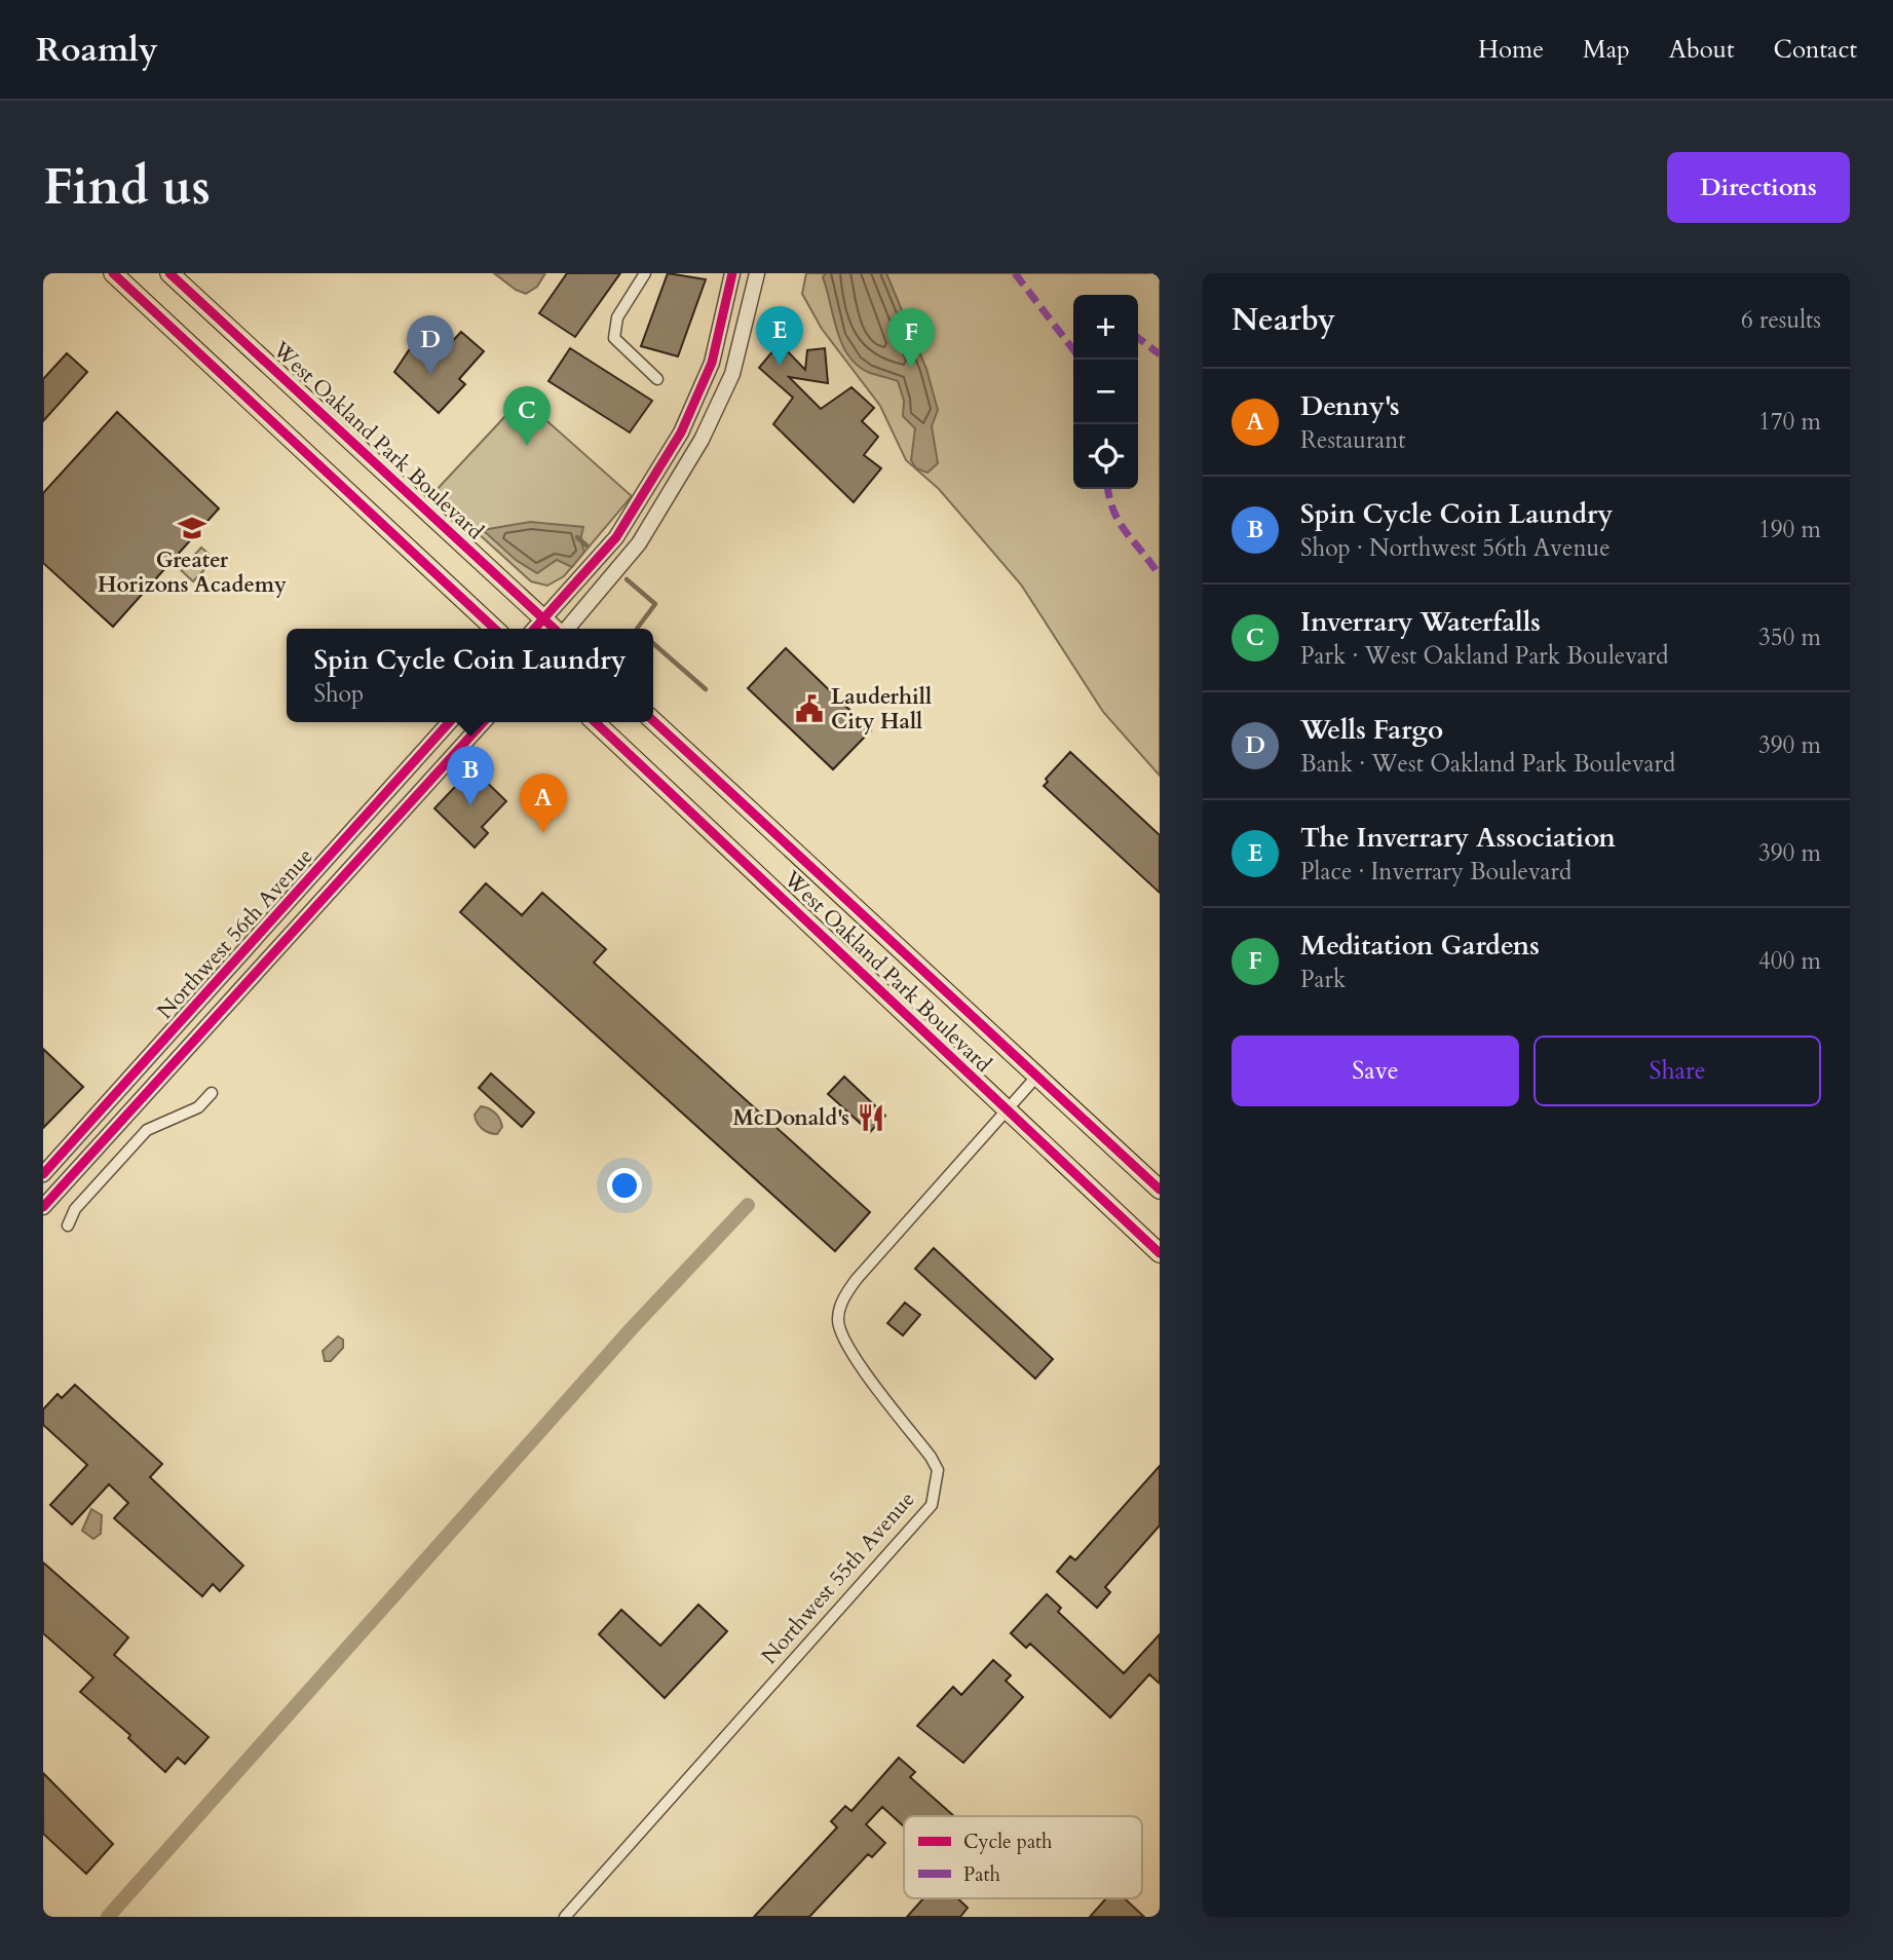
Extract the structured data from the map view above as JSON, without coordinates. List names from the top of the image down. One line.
{"streets":{"main road":["West Oakland Park Boulevard"],"street":["Northwest 56th Avenue","Northwest 55th Avenue"]},"crossings":[["West Oakland Park Boulevard","Northwest 55th Avenue"]],"places":{"school or university":["Greater Horizons Academy"],"public building":["Lauderhill City Hall"],"restaurant":["McDonald's"]},"legend":["Cycle path","Path"],"page":{"header":"Roamly","nav":["Home","Map","About","Contact"],"buttons":["Directions",["Save","Share"]],"title":"Find us","heading":["Nearby","6 results"],"map_buttons":["+","−"],"pins":["E","F","D","C","B","A"],"list":[{"mark":"A","name":"Denny's","note":"Restaurant","value":"170 m"},{"mark":"B","name":"Spin Cycle Coin Laundry","note":"Shop · Northwest 56th Avenue","value":"190 m"},{"mark":"C","name":"Inverrary Waterfalls","note":"Park · West Oakland Park Boulevard","value":"350 m"},{"mark":"D","name":"Wells Fargo","note":"Bank · West Oakland Park Boulevard","value":"390 m"},{"mark":"E","name":"The Inverrary Association","note":"Place · Inverrary Boulevard","value":"390 m"},{"mark":"F","name":"Meditation Gardens","note":"Park","value":"400 m"}],"popup":["Spin Cycle Coin Laundry","Shop"]}}
